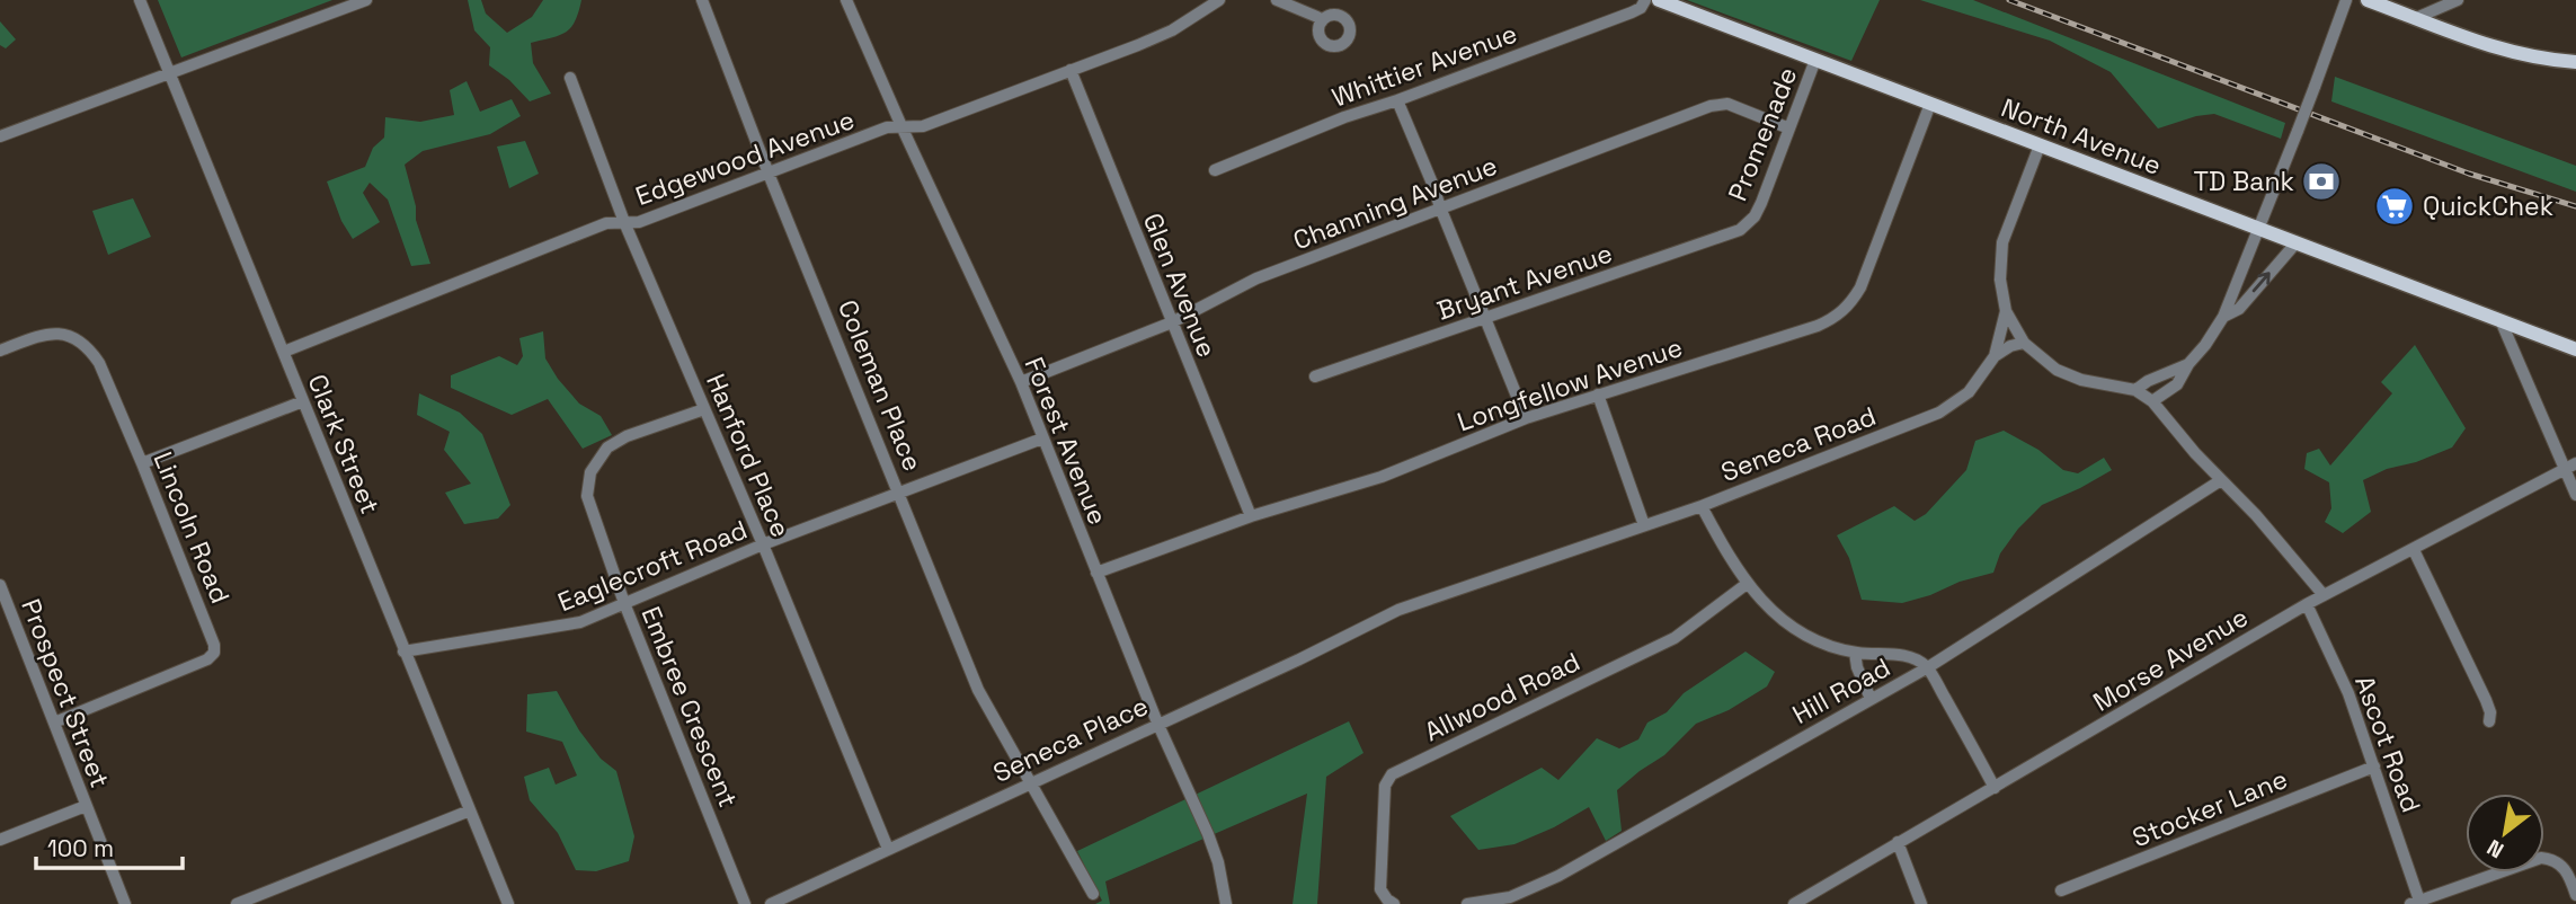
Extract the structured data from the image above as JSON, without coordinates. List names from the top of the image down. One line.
{"streets":{"main road":["North Avenue"],"street":["Whittier Avenue","Promenade","Edgewood Avenue","Channing Avenue","Bryant Avenue","Glen Avenue","Longfellow Avenue","Coleman Place","Forest Avenue","Clark Street","Seneca Road","Hanford Place","Lincoln Road","Eaglecroft Road","Morse Avenue","Hill Road","Prospect Street","Allwood Road","Embree Crescent","Seneca Place","Ascot Road","Stocker Lane"]},"crossings":[["Promenade","North Avenue"],["Promenade","Channing Avenue"],["Promenade","Bryant Avenue"],["North Avenue","Longfellow Avenue"],["North Avenue","Seneca Road"],["Edgewood Avenue","Glen Avenue"],["Edgewood Avenue","Coleman Place"],["Edgewood Avenue","Forest Avenue"],["Edgewood Avenue","Clark Street"],["Edgewood Avenue","Hanford Place"],["Channing Avenue","Glen Avenue"],["Channing Avenue","Forest Avenue"],["Glen Avenue","Longfellow Avenue"],["Longfellow Avenue","Forest Avenue"],["Coleman Place","Eaglecroft Road"],["Coleman Place","Seneca Place"],["Forest Avenue","Eaglecroft Road"],["Forest Avenue","Seneca Place"],["Clark Street","Eaglecroft Road"],["Seneca Road","Seneca Place"],["Hanford Place","Eaglecroft Road"],["Hanford Place","Embree Crescent"],["Hanford Place","Seneca Place"],["Lincoln Road","Prospect Street"],["Eaglecroft Road","Embree Crescent"],["Morse Avenue","Ascot Road"],["Ascot Road","Stocker Lane"]],"places":{"bank":["TD Bank"],"supermarket":["QuickChek"]},"scale_bar":"100 m","north":"bottom left"}
